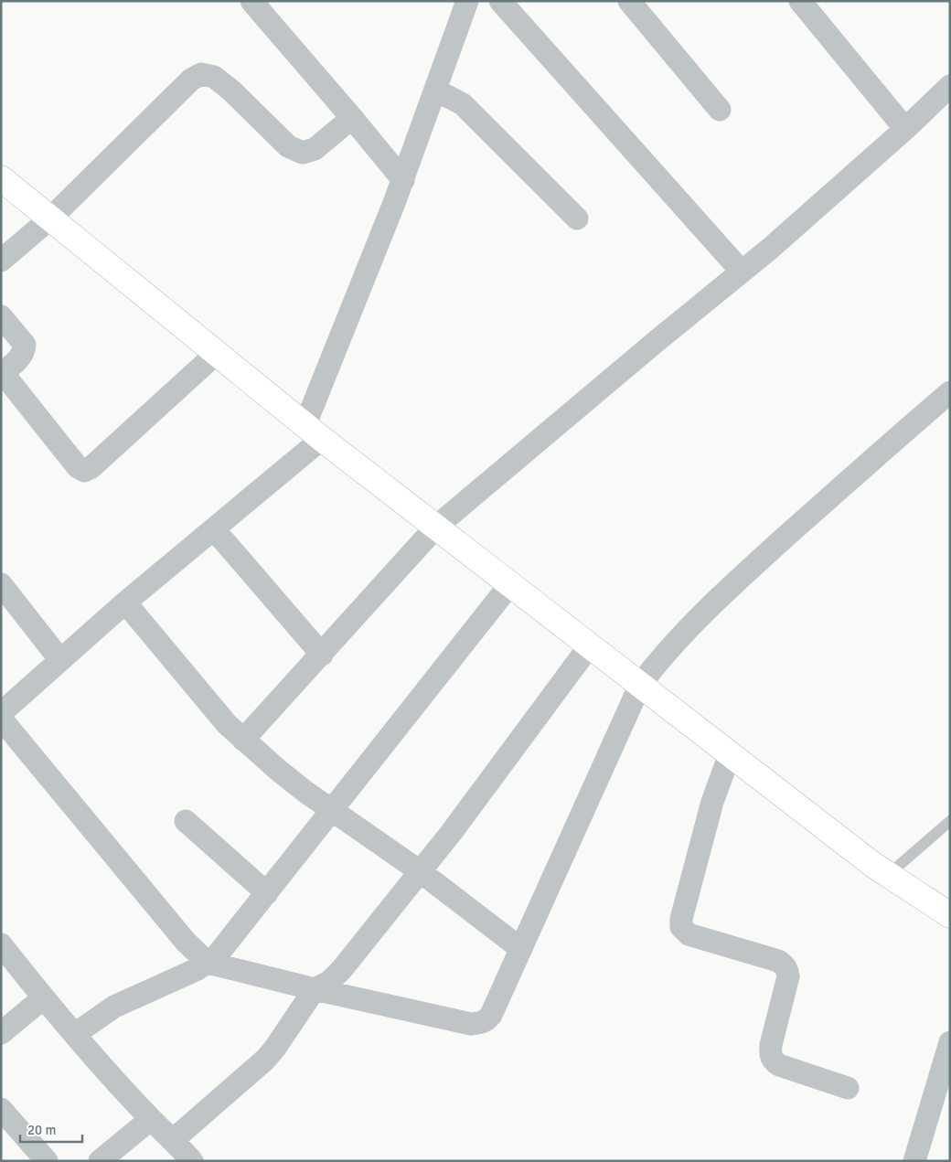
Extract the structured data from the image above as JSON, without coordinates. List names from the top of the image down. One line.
{"scale_bar":"20 m"}
